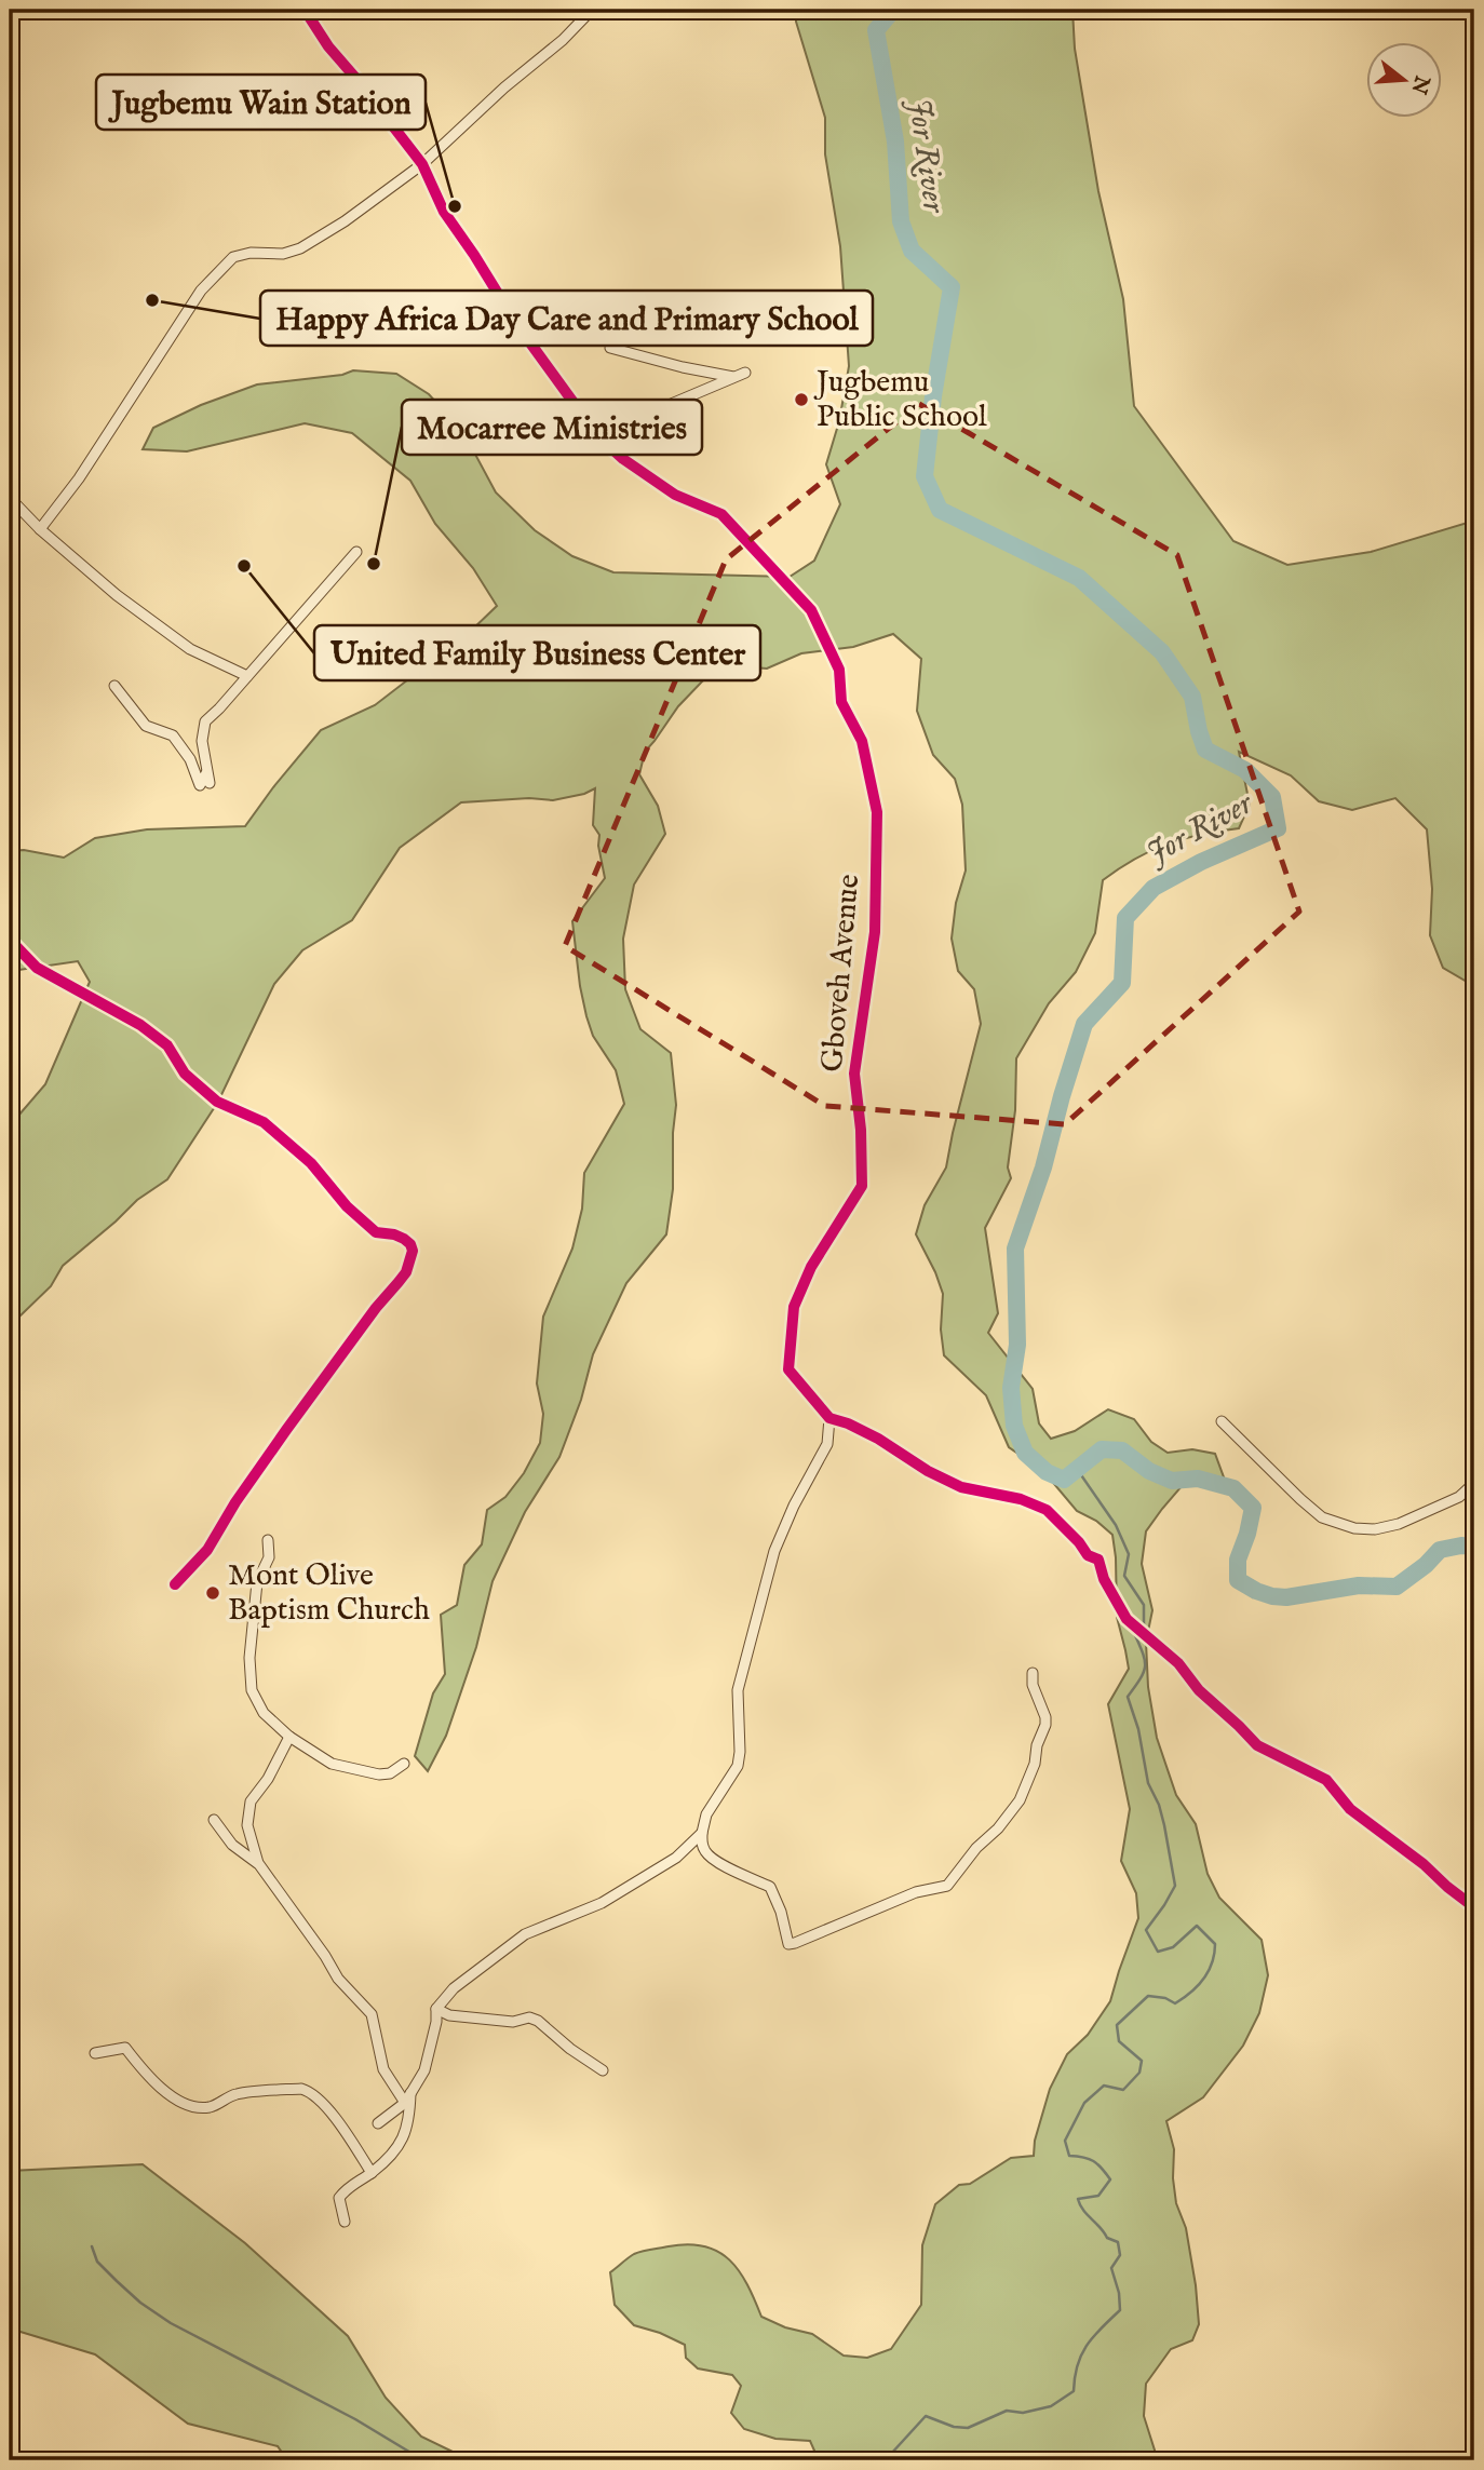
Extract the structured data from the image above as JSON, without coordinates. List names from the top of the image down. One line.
{"streets":{"street":["Gboveh Avenue"]},"water":["Jor River"],"places":["Jugbemu Wain Station","Happy Africa Day Care and Primary School","Jugbemu Public School","Mocarree Ministries","United Family Business Center","Mont Olive Baptism Church"],"north":"right"}
